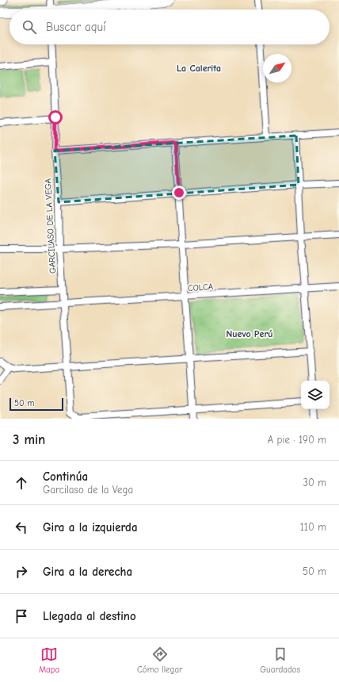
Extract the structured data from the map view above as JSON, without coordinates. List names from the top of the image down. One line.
{"streets":{"street":["GARCILASO DE LA VEGA","COLCA"]},"crossings":[["GARCILASO DE LA VEGA","COLCA"]],"districts":["La Calerita","Nuevo Perú"],"scale_bar":"50 m","north":"top right","page":{"search":"Buscar aquí","scale":"50 m","heading":["3 min","A pie · 190 m"],"list":[["Continúa","Garcilaso de la Vega","30 m"],["Gira a la izquierda","110 m"],["Gira a la derecha","50 m"],"Llegada al destino"],"nav":["Mapa","Cómo llegar","Guardados"]}}
